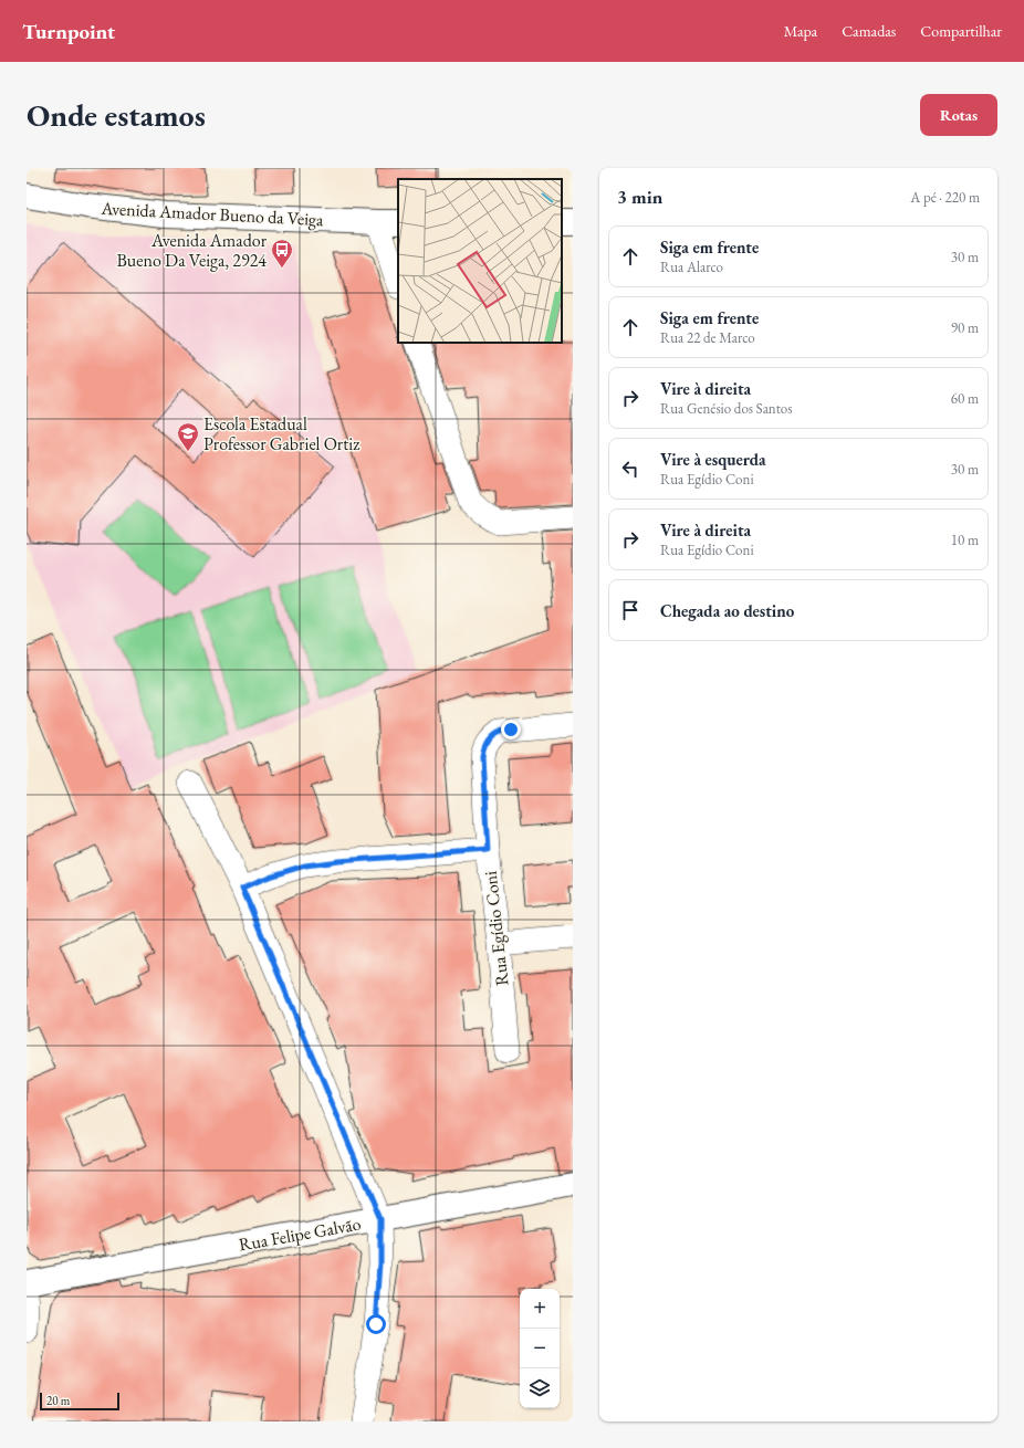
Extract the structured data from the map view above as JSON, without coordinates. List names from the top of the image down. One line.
{"streets":{"street":["Avenida Amador Bueno da Veiga","Rua Egídio Coni","Rua Felipe Galvão"]},"places":{"bus stop":["Avenida Amador Bueno Da Veiga, 2924"],"school or university":["Escola Estadual Professor Gabriel Ortiz"]},"scale_bar":"20 m","page":{"header":"Turnpoint","nav":["Mapa","Camadas","Compartilhar"],"buttons":"Rotas","title":"Onde estamos","heading":["3 min","A pé · 220 m"],"list":[["Siga em frente","Rua Alarco","30 m"],["Siga em frente","Rua 22 de Marco","90 m"],["Vire à direita","Rua Genésio dos Santos","60 m"],["Vire à esquerda","Rua Egídio Coni","30 m"],["Vire à direita","Rua Egídio Coni","10 m"],"Chegada ao destino"],"map_buttons":["+","−"],"scale":"20 m"}}
